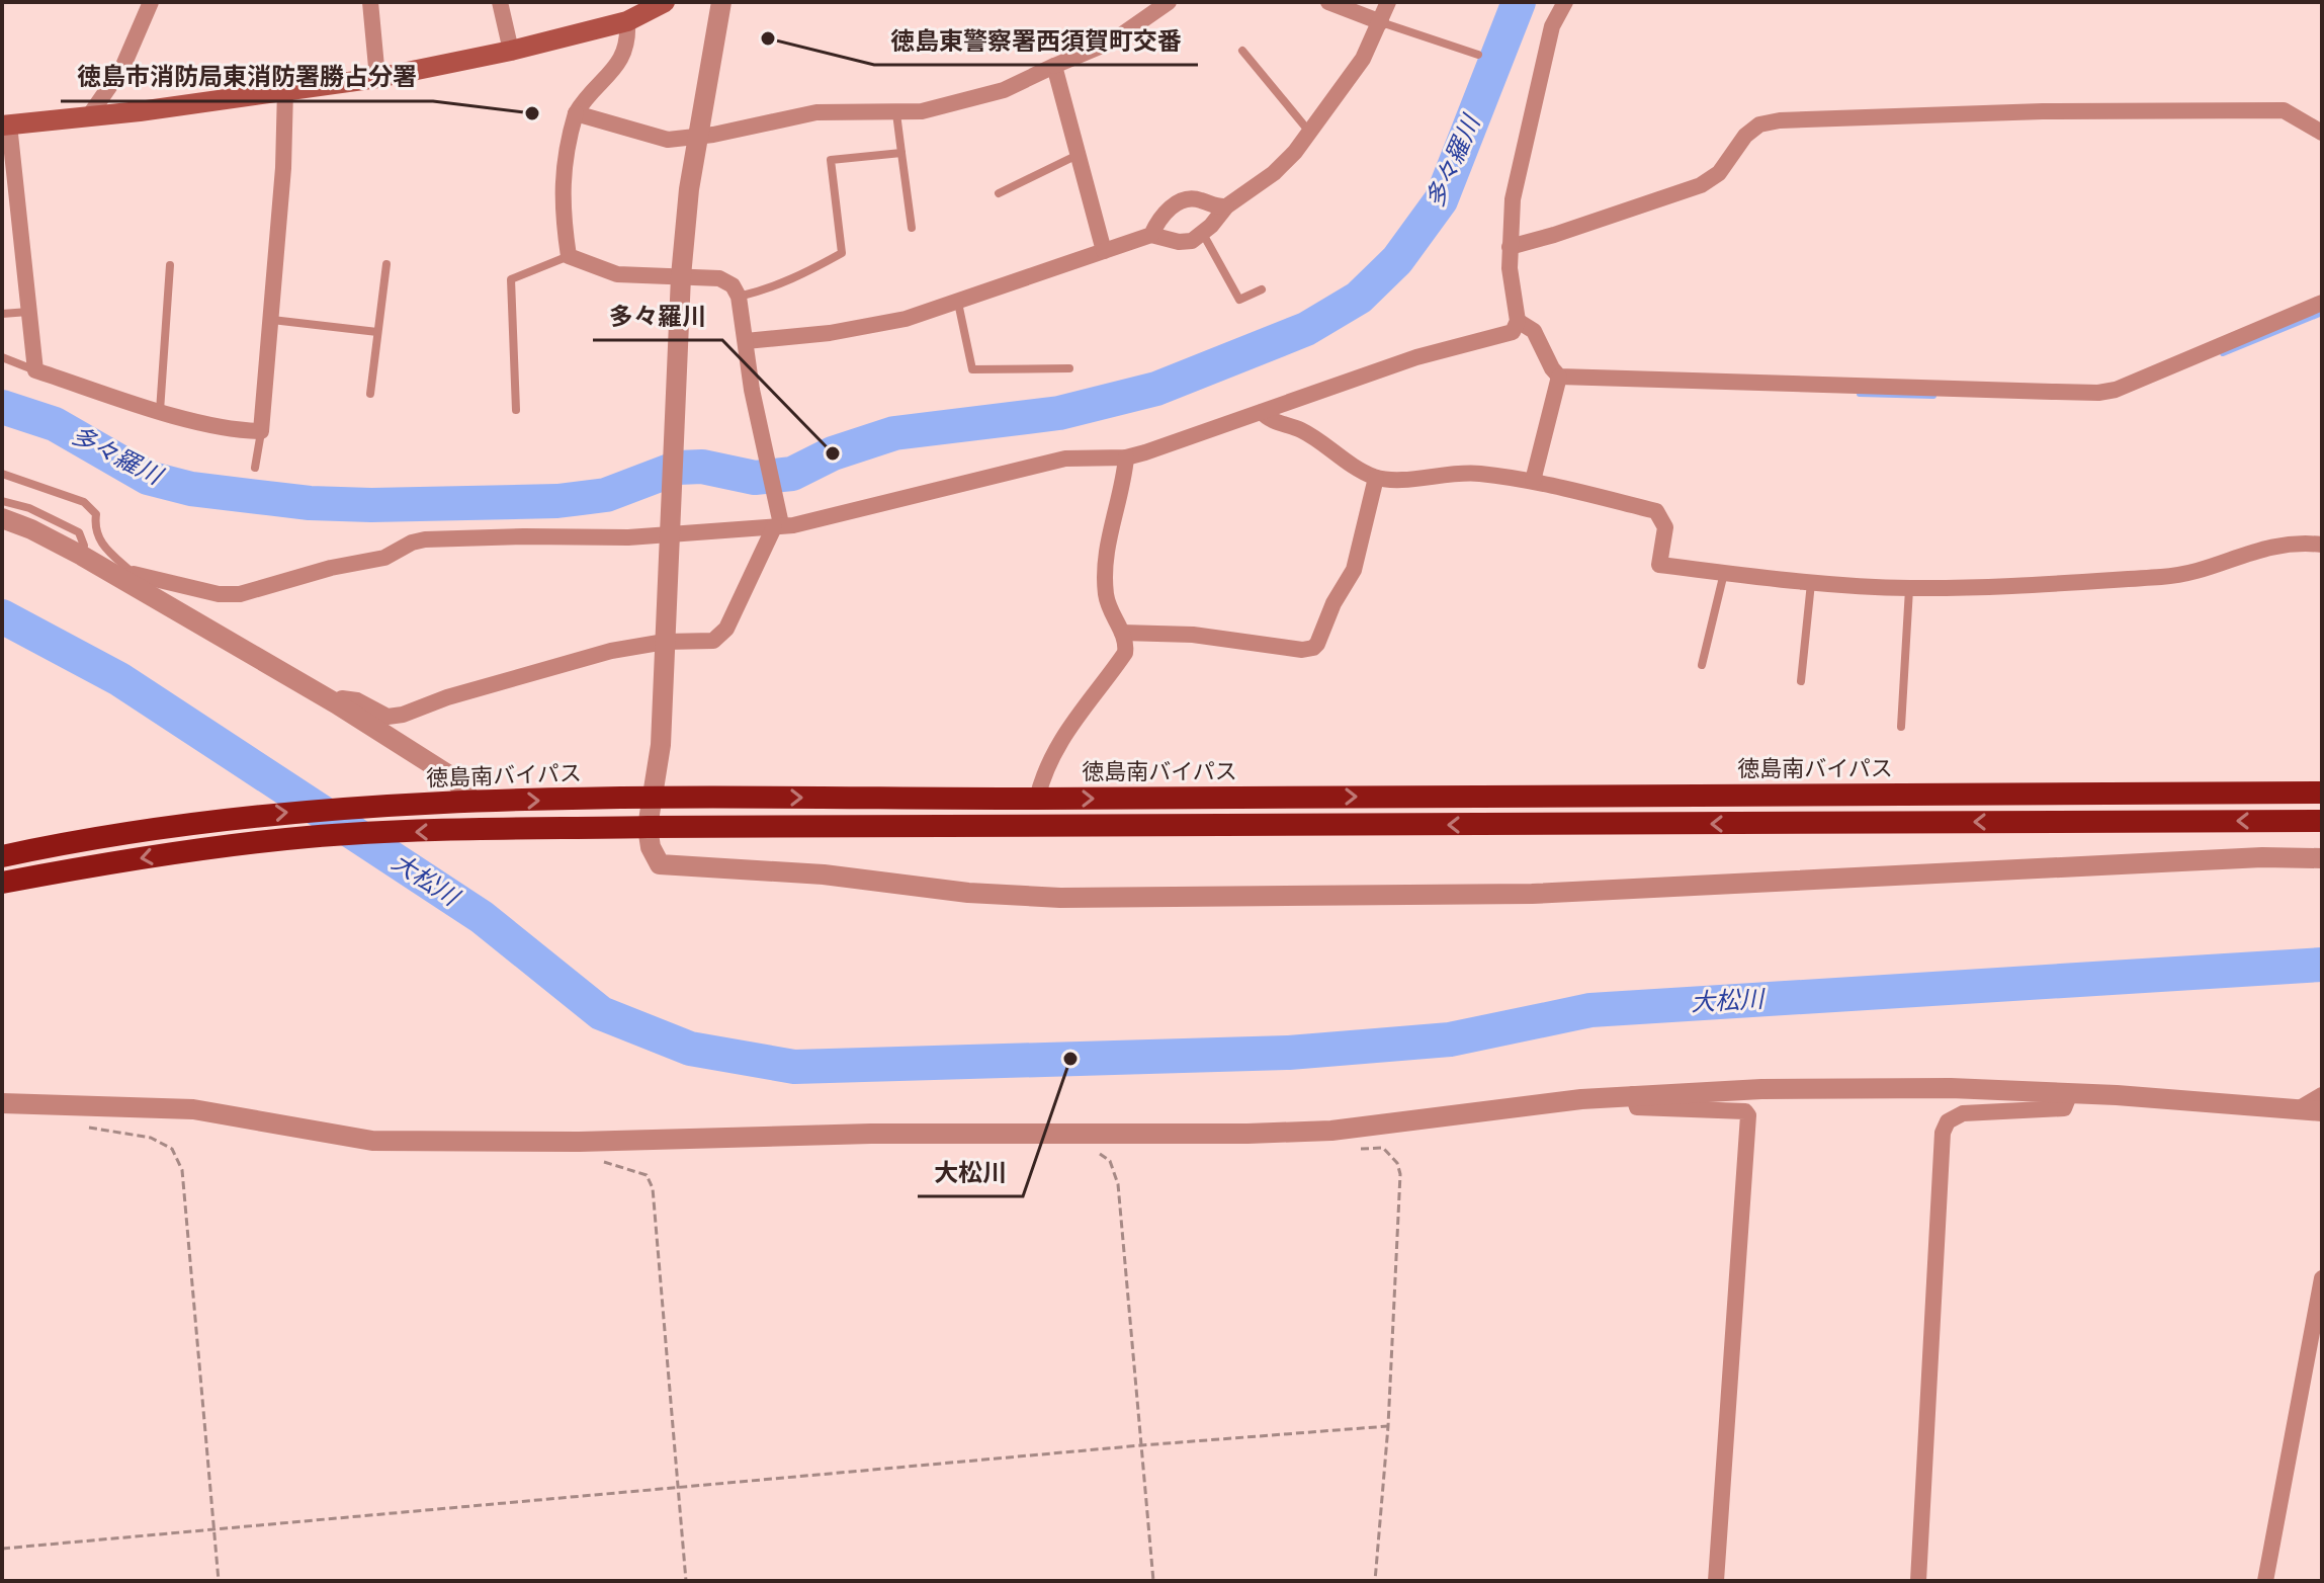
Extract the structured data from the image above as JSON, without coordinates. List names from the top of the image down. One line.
{"streets":{"highway":["徳島南バイパス"]},"water":["多々羅川","大松川"],"places":["徳島東警察署西須賀町交番","徳島市消防局東消防署勝占分署","多々羅川","大松川"]}
